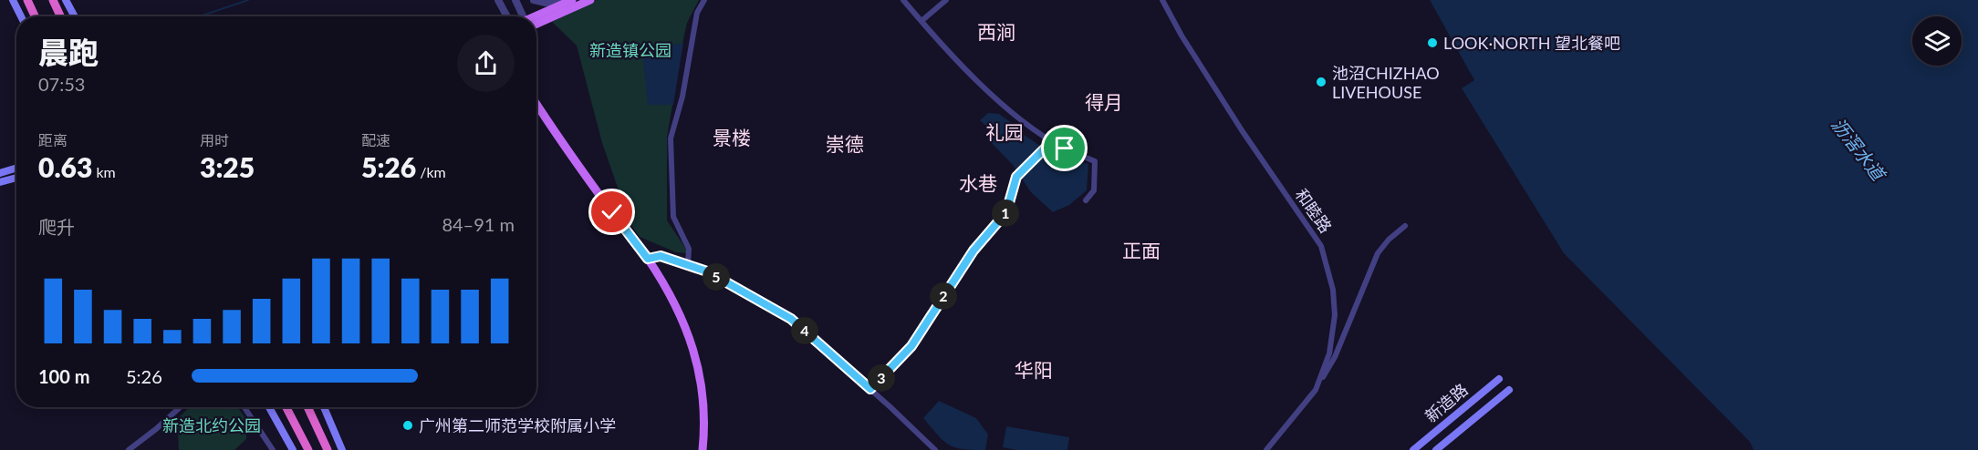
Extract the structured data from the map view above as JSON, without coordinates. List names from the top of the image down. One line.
{"streets":{"main road":["新造路"],"street":["和睦路"]},"districts":["西涧","得月","礼园","景楼","崇德","水巷","正面","华阳"],"water":["沥滘水道"],"parks":["新造镇公园","新造北约公园"],"places":["LOOK·NORTH 望北餐吧","池沼CHIZHAO LIVEHOUSE","广州第二师范学校附属小学"],"page":{"heading":["晨跑","07:53"],"stats":[["距离","0.63 km"],["用时","3:25"],["配速","5:26 /km"]],"pins":["1","5","2","4","3"],"chart":["爬升","84–91 m"],"list":[{"name":"100 m","note":"5:26"}]}}
